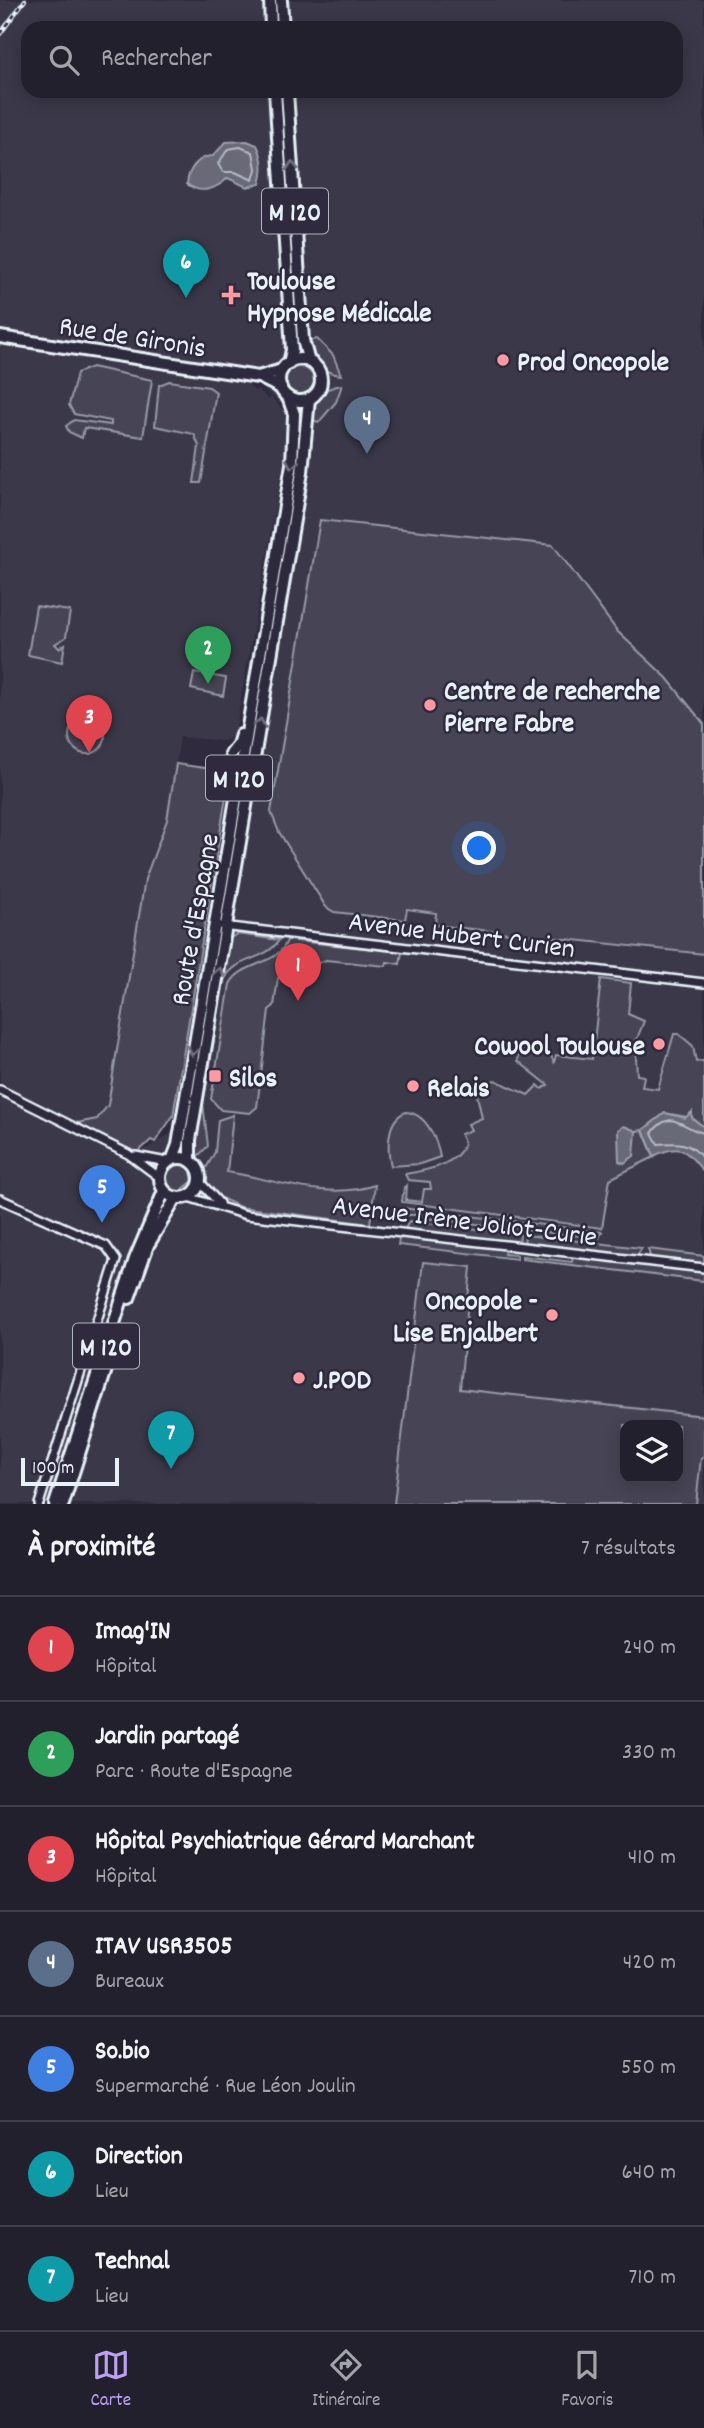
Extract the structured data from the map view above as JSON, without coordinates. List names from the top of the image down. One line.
{"streets":{"main road":["M 120","Rue de Gironis","Route d'Espagne"],"street":["Avenue Hubert Curien","Avenue Irène Joliot-Curie"]},"crossings":[["M 120","Rue de Gironis"],["M 120","Route d'Espagne"],["M 120","Avenue Irène Joliot-Curie"],["Rue de Gironis","Route d'Espagne"],["Route d'Espagne","Avenue Hubert Curien"],["Route d'Espagne","Avenue Irène Joliot-Curie"]],"places":{"health":["Toulouse Hypnose Médicale"],"other":["Prod Oncopole","Centre de recherche Pierre Fabre","Cowool Toulouse","Relais","Oncopole - Lise Enjalbert","J.POD"],"transit":["Silos"]},"scale_bar":"100 m","page":{"search":"Rechercher","pins":["6","4","2","3","1","5","7"],"scale":"100 m","heading":["À proximité","7 résultats"],"list":[{"mark":"1","name":"Imag'IN","note":"Hôpital","value":"240 m"},{"mark":"2","name":"Jardin partagé","note":"Parc · Route d'Espagne","value":"330 m"},{"mark":"3","name":"Hôpital Psychiatrique Gérard Marchant","note":"Hôpital","value":"410 m"},{"mark":"4","name":"ITAV USR3505","note":"Bureaux","value":"420 m"},{"mark":"5","name":"So.bio","note":"Supermarché · Rue Léon Joulin","value":"550 m"},{"mark":"6","name":"Direction","note":"Lieu","value":"640 m"},{"mark":"7","name":"Technal","note":"Lieu","value":"710 m"}],"nav":["Carte","Itinéraire","Favoris"]}}
